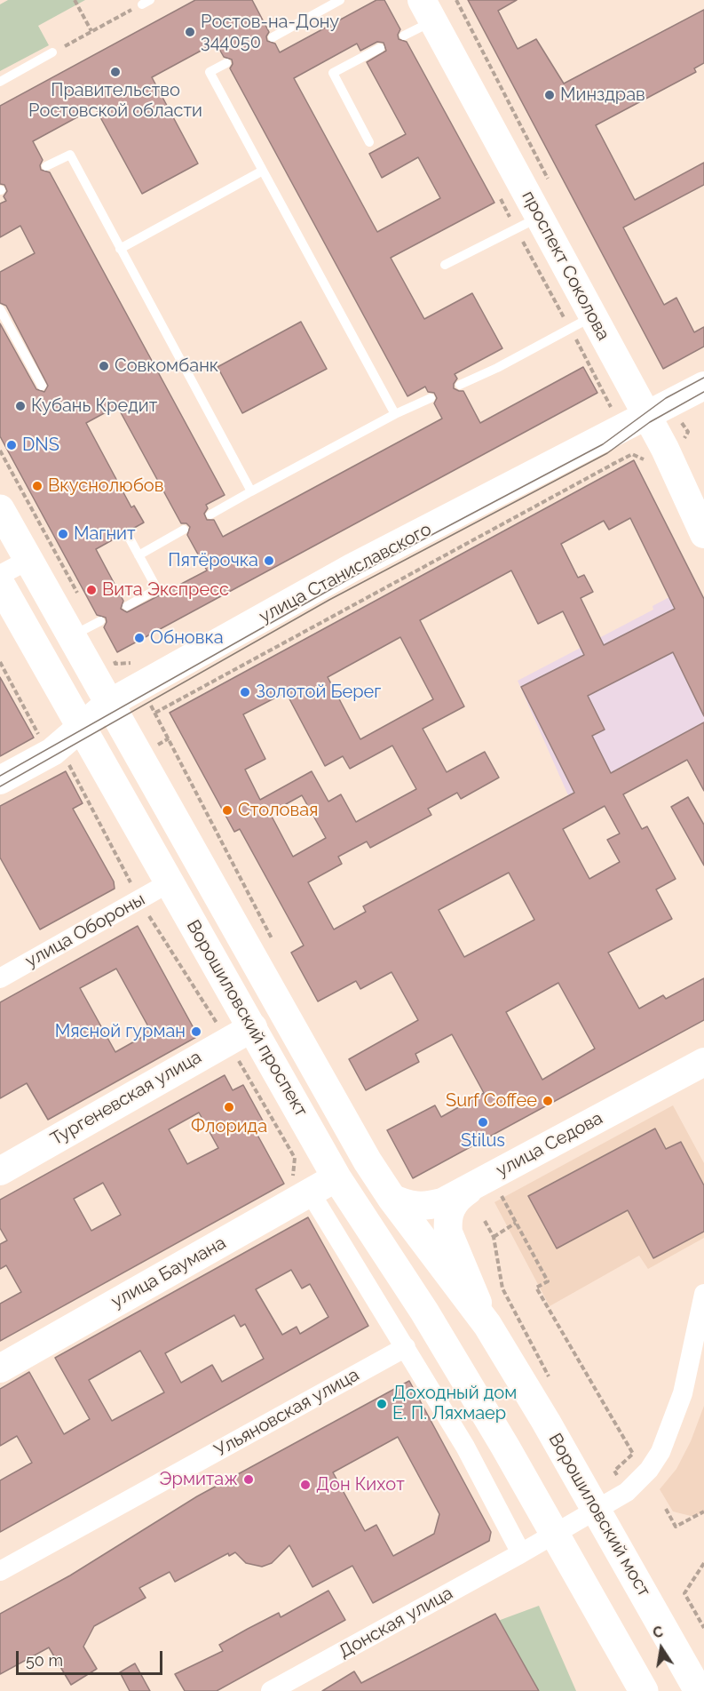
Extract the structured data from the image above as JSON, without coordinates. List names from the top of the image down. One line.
{"streets":{"main road":["Ворошиловский проспект","Ворошиловский мост"],"street":["проспект Соколова","улица Станиславского","улица Обороны","Тургеневская улица","улица Седова","улица Баумана","Ульяновская улица","Донская улица"]},"crossings":[["проспект Соколова","улица Станиславского"],["улица Станиславского","Ворошиловский проспект"],["улица Обороны","Ворошиловский проспект"],["Ворошиловский проспект","Тургеневская улица"],["Ворошиловский проспект","улица Седова"],["Ворошиловский проспект","улица Баумана"],["Ворошиловский проспект","Ворошиловский мост"]],"places":["Ростов-на-Дону 344050","Правительство Ростовской области","Минздрав","Совкомбанк","Кубань Кредит","DNS","Вкуснолюбов","Магнит","Пятёрочка","Вита Экспресс","Обновка","Золотой Берег","Столовая","Мясной гурман","Surf Coffee","Флорида","Stilus","Доходный дом Е. П. Ляхмаер","Эрмитаж","Дон Кихот"],"scale_bar":"50 m","north":"top"}
